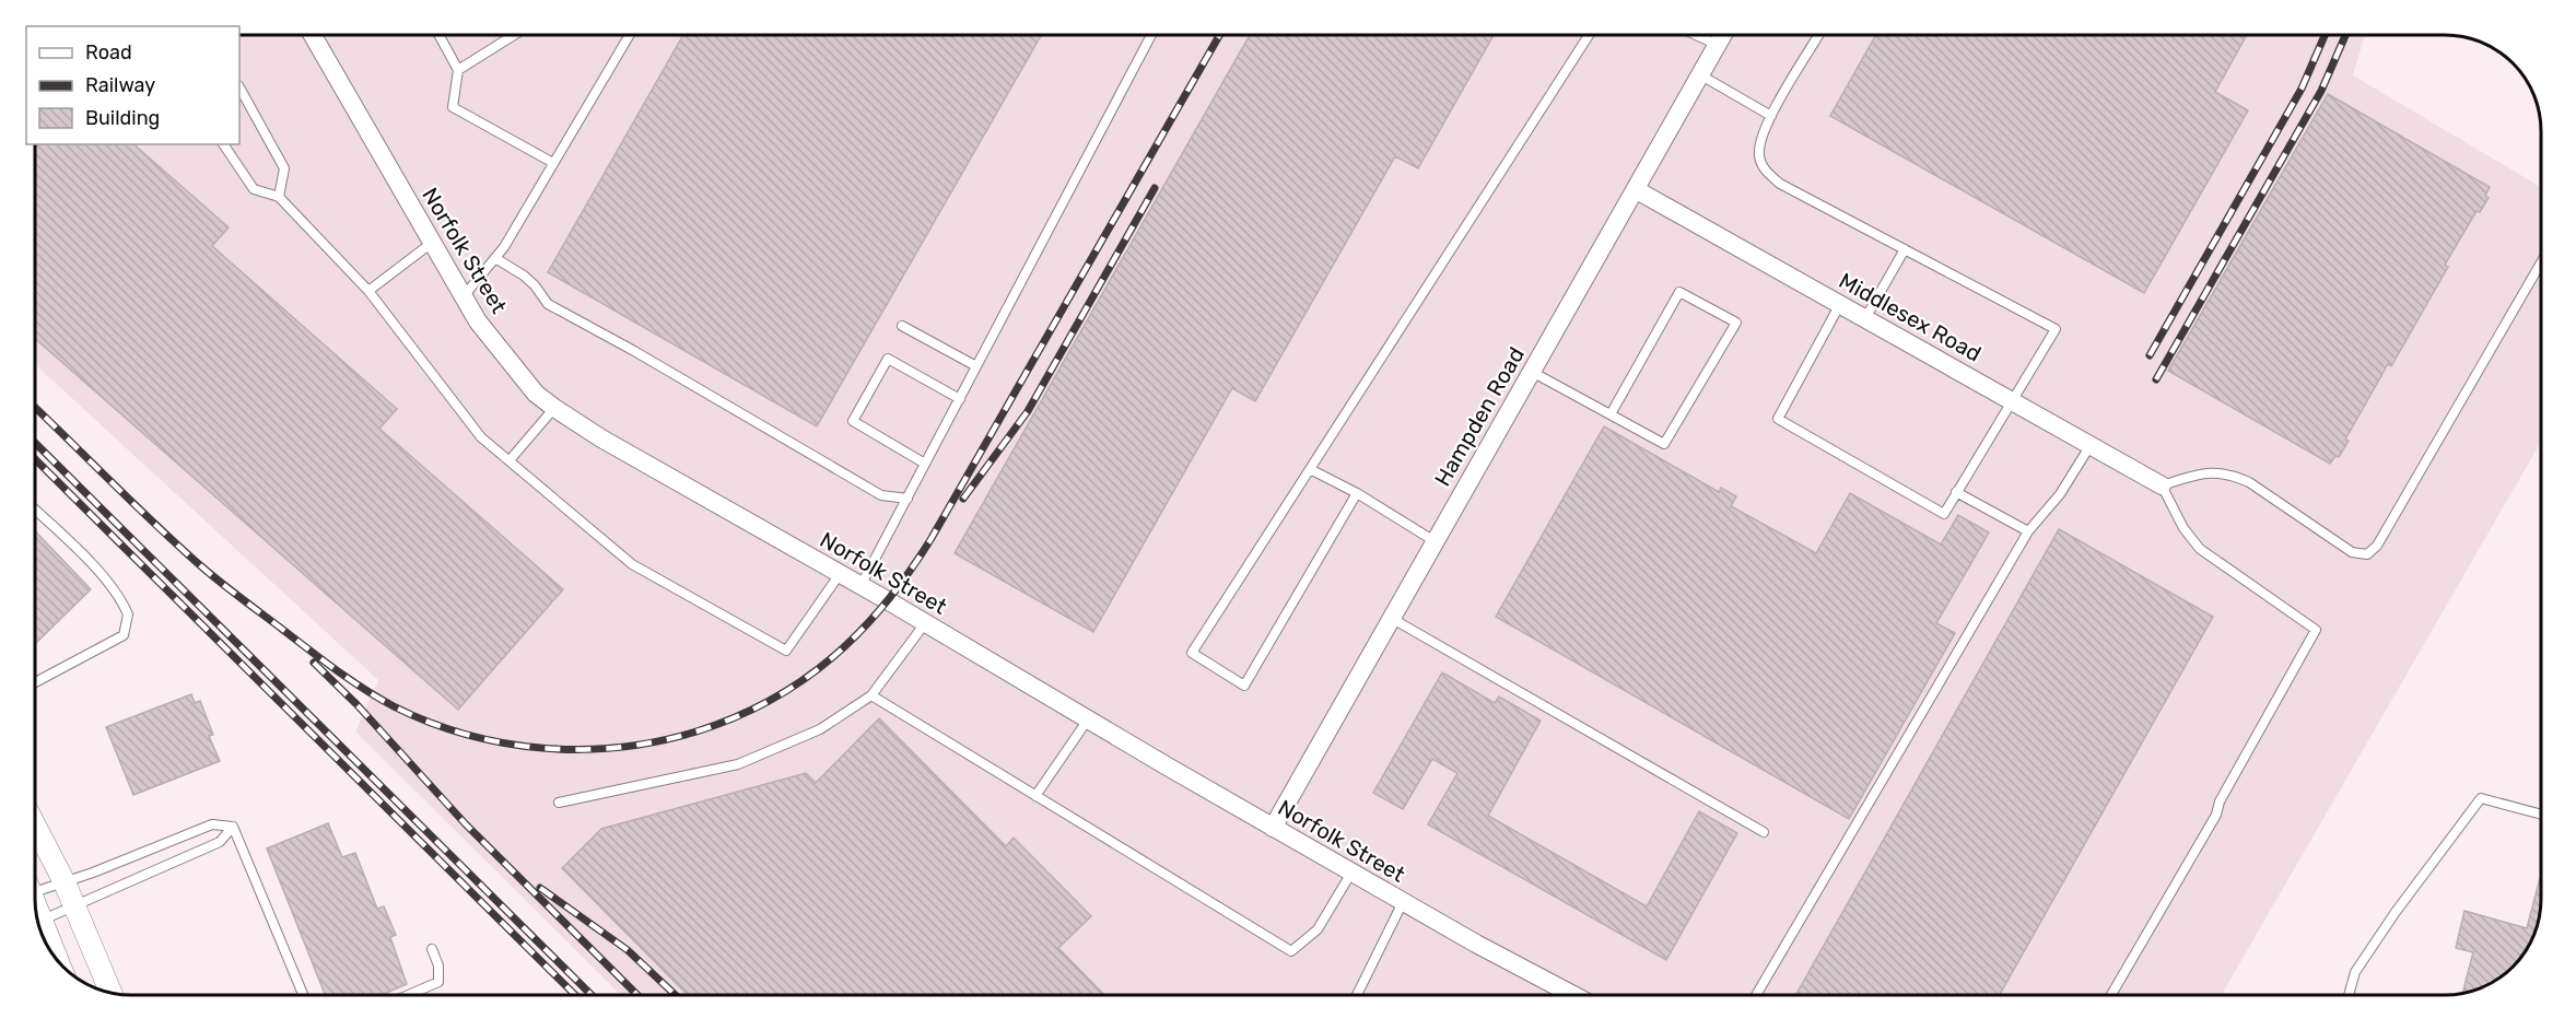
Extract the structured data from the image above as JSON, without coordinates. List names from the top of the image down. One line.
{"streets":{"street":["Norfolk Street","Middlesex Road","Hampden Road"]},"crossings":[["Norfolk Street","Hampden Road"],["Middlesex Road","Hampden Road"]],"legend":["Road","Railway","Building"]}
